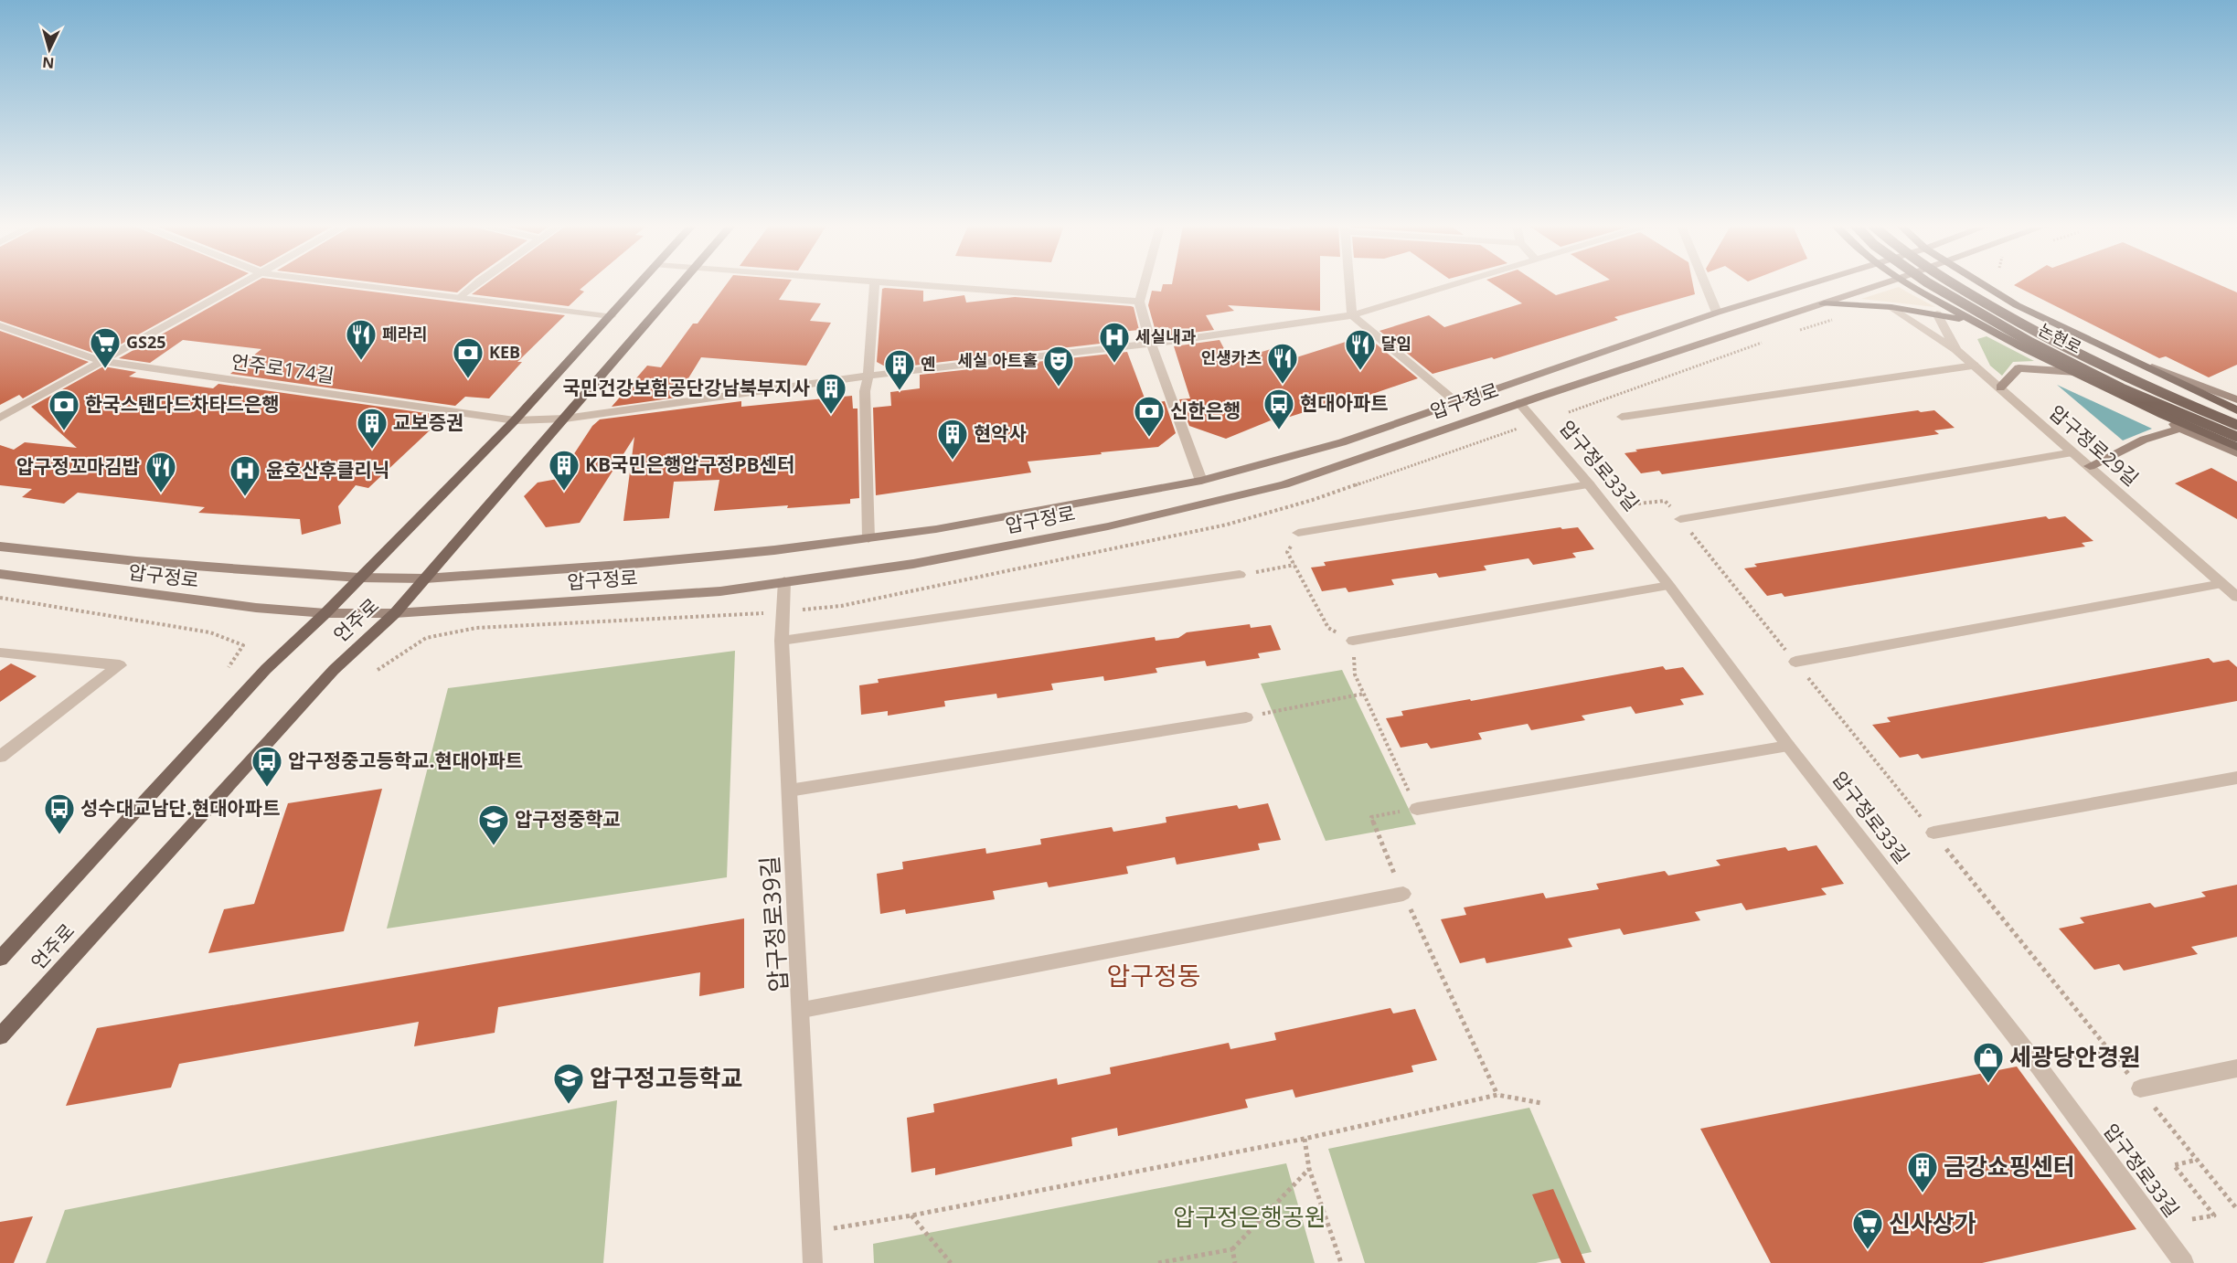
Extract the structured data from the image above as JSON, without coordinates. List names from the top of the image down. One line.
{"streets":{"main road":["논현로","압구정로","언주로"],"street":["언주로174길","압구정로29길","압구정로33길","압구정로39길"]},"crossings":[["언주로174길","언주로"],["압구정로","압구정로33길"],["압구정로","언주로"],["압구정로","압구정로39길"]],"districts":["압구정동"],"parks":["압구정은행공원"],"places":{"restaurant":["페라리","달임","인생카츠","압구정꼬마김밥"],"hospital":["세실내과","윤호산후클리닉"],"supermarket":["GS25","신사상가"],"bank":["KEB","한국스탠다드차타드은행","신한은행"],"theatre":["세실 아트홀"],"building":["옌","국민건강보험공단강남북부지사","교보증권","현악사","KB국민은행압구정PB센터","금강쇼핑센터"],"bus stop":["현대아파트","압구정중고등학교.현대아파트","성수대교남단.현대아파트"],"school or university":["압구정중학교","압구정고등학교"],"shop":["세광당안경원"]},"north":"bottom"}
